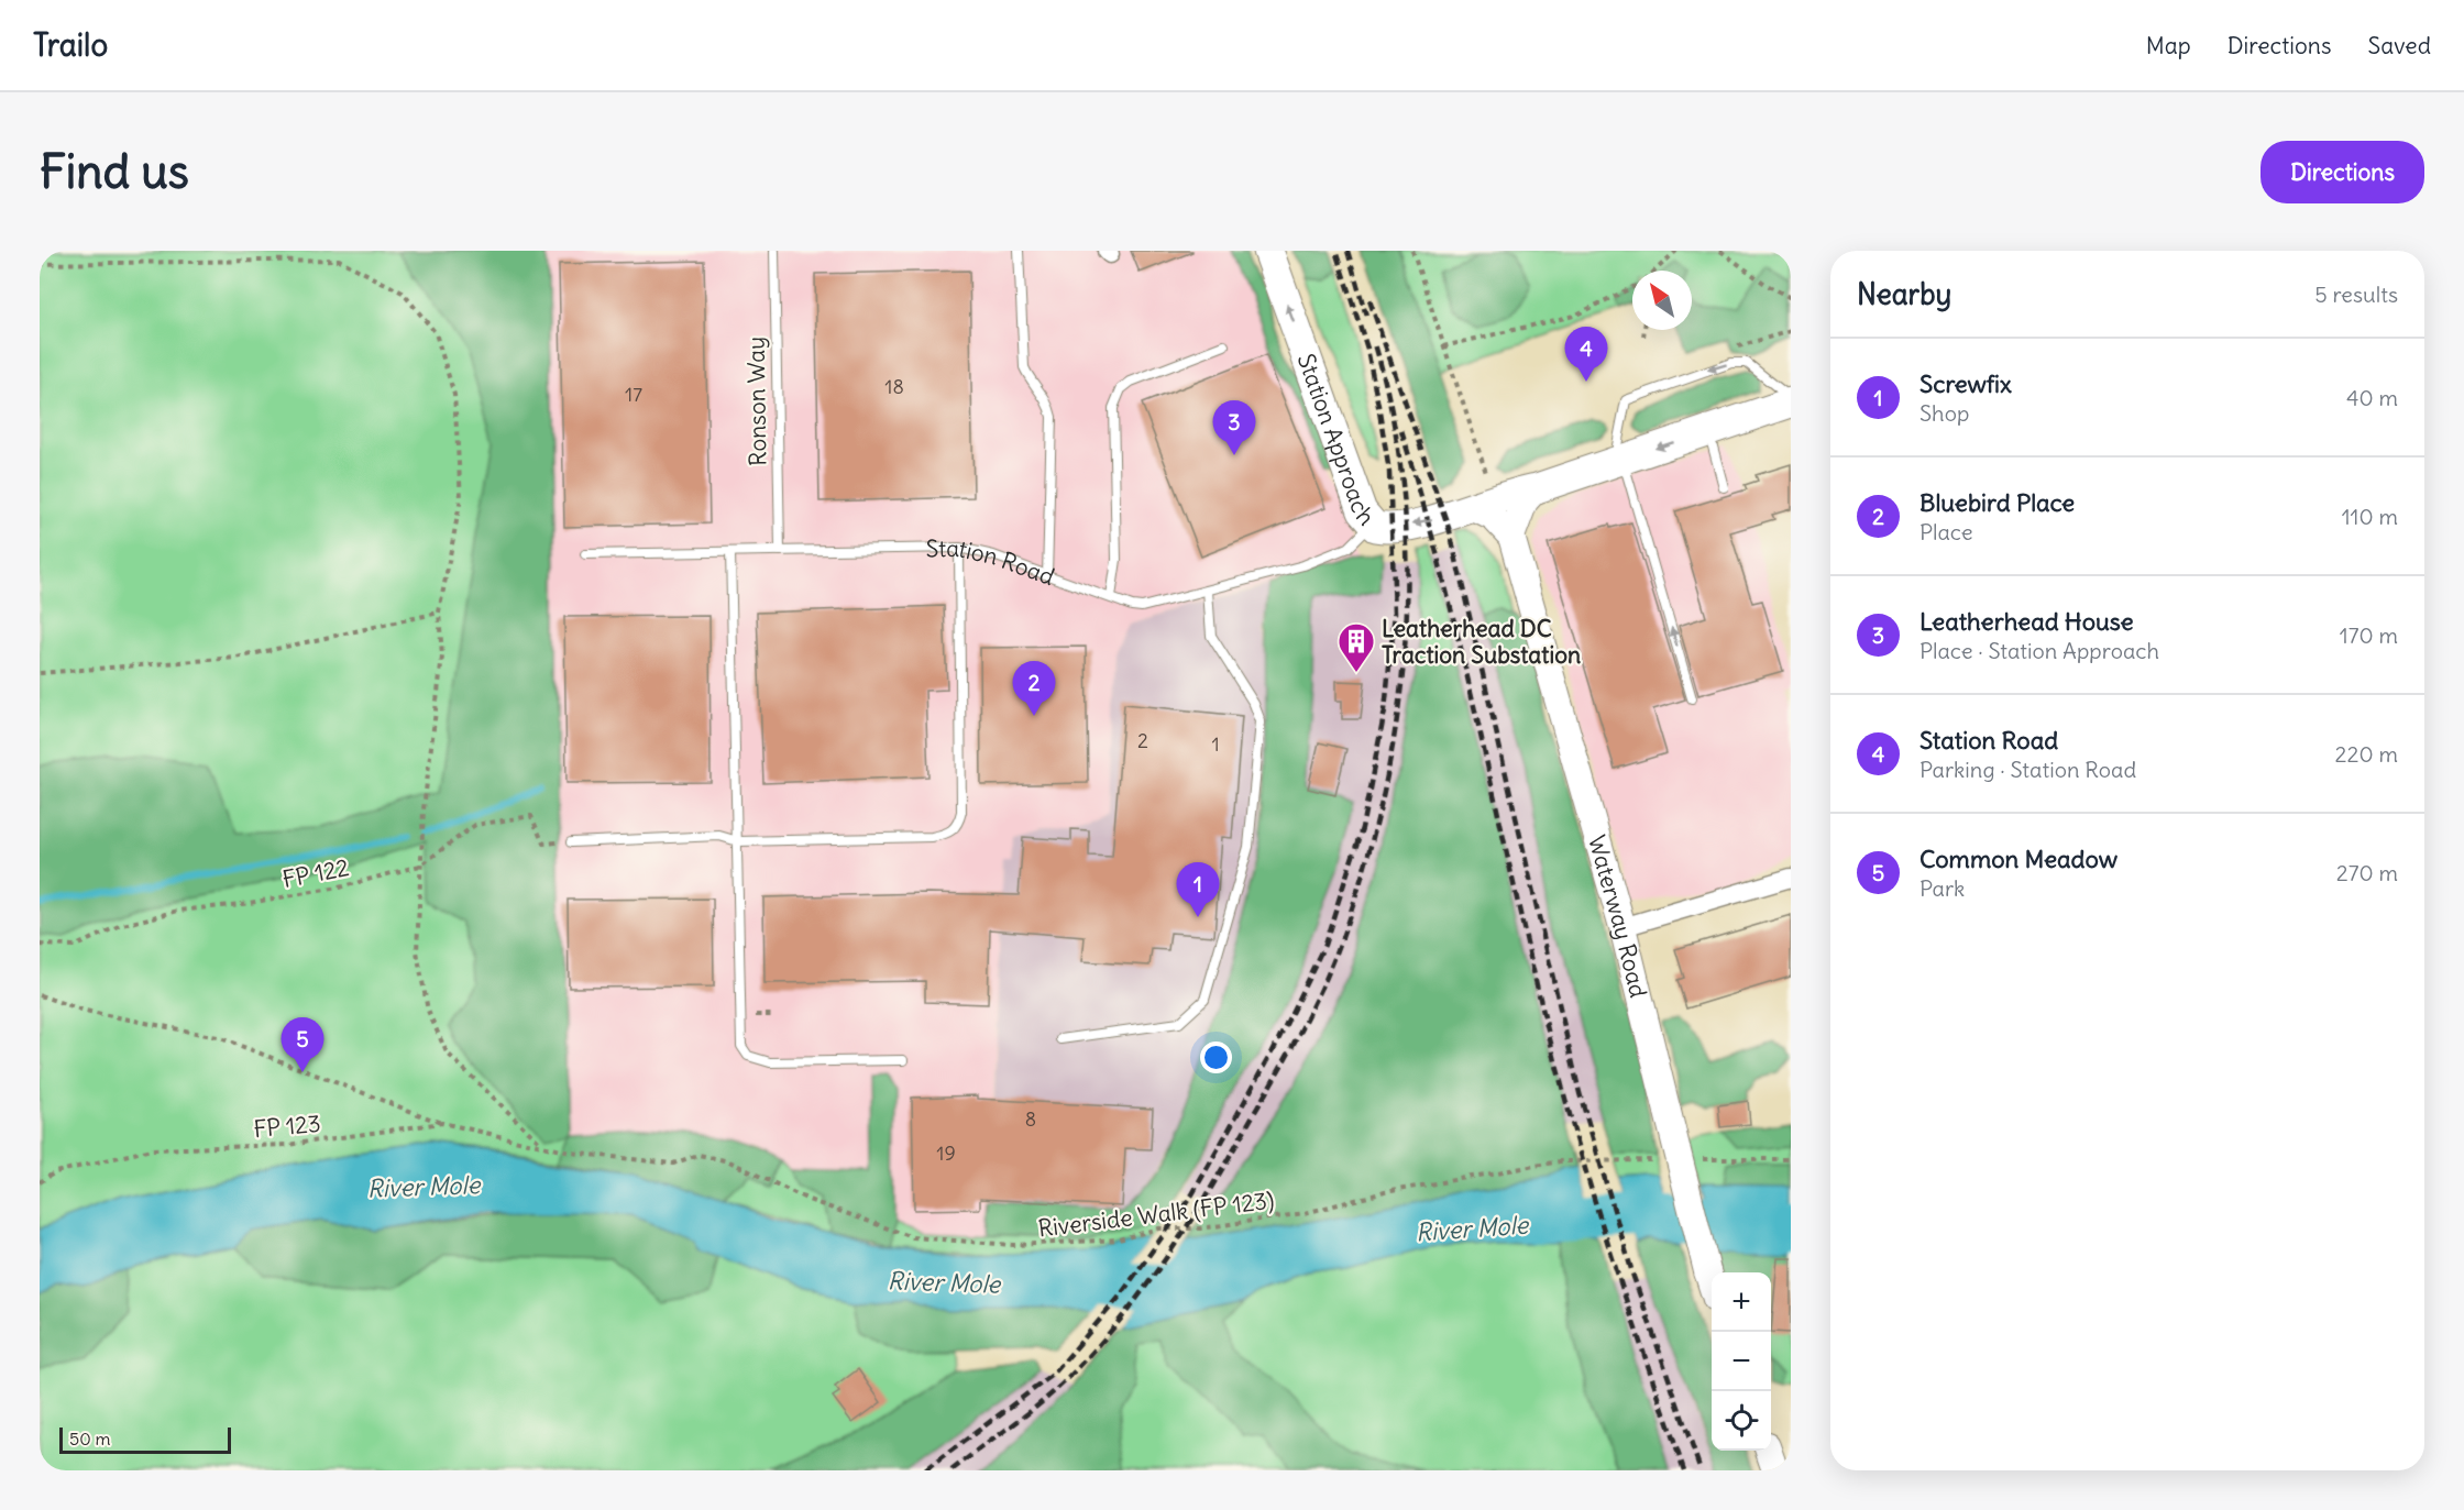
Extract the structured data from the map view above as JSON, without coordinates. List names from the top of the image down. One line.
{"streets":{"main road":["Station Approach","Waterway Road"],"lane":["Ronson Way","Station Road"],"path":["FP 122","FP 123","Riverside Walk (FP 123)"]},"crossings":[["Ronson Way","Station Road"],["Station Approach","Station Road"],["FP 123","Riverside Walk (FP 123)"]],"one_way":["Station Approach"],"water":["River Mole"],"places":{"building":["Leatherhead DC Traction Substation"]},"house_numbers":["18","17","2","1","8","19"],"scale_bar":"50 m","north":"top left","page":{"header":"Trailo","nav":["Map","Directions","Saved"],"buttons":"Directions","title":"Find us","heading":["Nearby","5 results"],"pins":["4","3","2","1","5"],"list":[{"mark":"1","name":"Screwfix","note":"Shop","value":"40 m"},{"mark":"2","name":"Bluebird Place","note":"Place","value":"110 m"},{"mark":"3","name":"Leatherhead House","note":"Place · Station Approach","value":"170 m"},{"mark":"4","name":"Station Road","note":"Parking · Station Road","value":"220 m"},{"mark":"5","name":"Common Meadow","note":"Park","value":"270 m"}],"map_buttons":["+","−"],"scale":"50 m"}}
